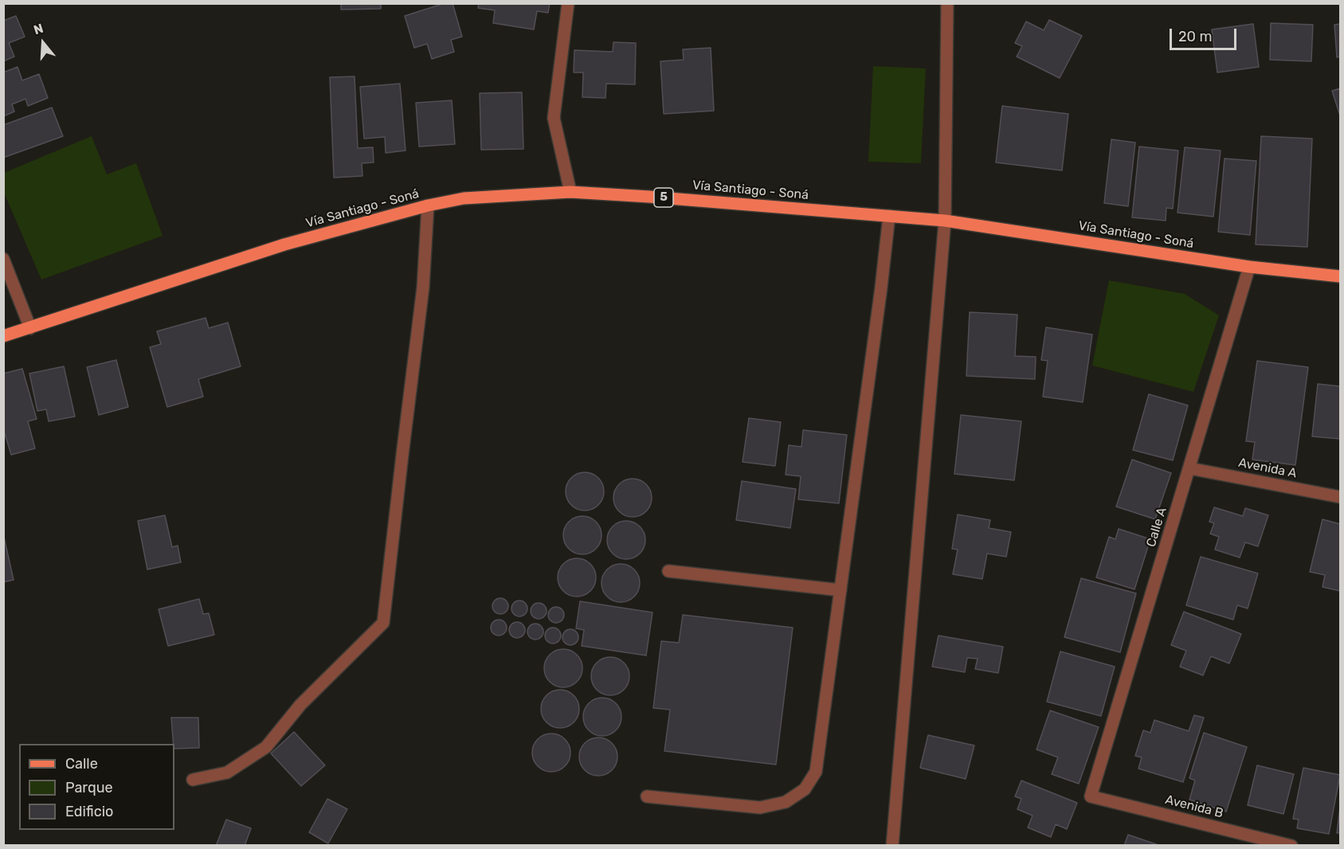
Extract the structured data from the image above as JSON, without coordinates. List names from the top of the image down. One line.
{"streets":{"main road":["Vía Santiago - Soná","5"],"street":["Avenida A","Calle A","Avenida B"]},"crossings":[["Vía Santiago - Soná","Calle A"],["Avenida A","Calle A"],["Calle A","Avenida B"]],"legend":["Calle","Parque","Edificio"],"scale_bar":"20 m","north":"top"}
